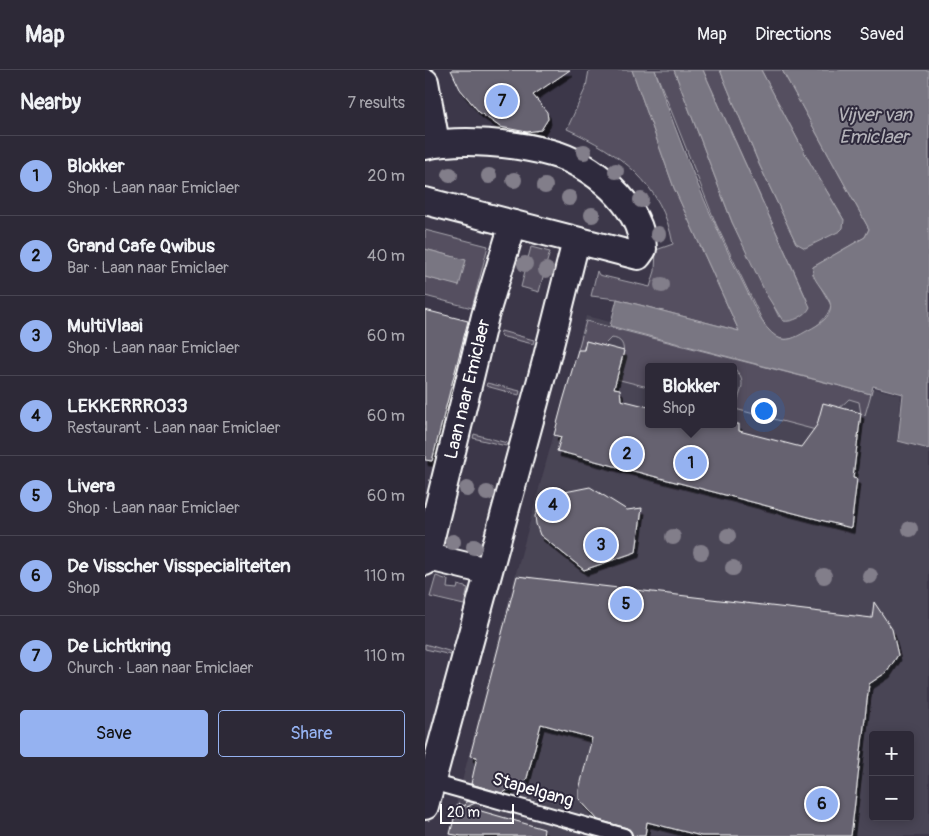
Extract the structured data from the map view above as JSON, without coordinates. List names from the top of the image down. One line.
{"streets":{"street":["Laan naar Emiclaer"],"lane":["Stapelgang"]},"water":["Vijver van Emiclaer"],"scale_bar":"20 m","page":{"header":"Map","nav":["Map","Directions","Saved"],"heading":["Nearby","7 results"],"pins":["7","2","1","4","3","5","6"],"list":[{"mark":"1","name":"Blokker","note":"Shop · Laan naar Emiclaer","value":"20 m"},{"mark":"2","name":"Grand Cafe Qwibus","note":"Bar · Laan naar Emiclaer","value":"40 m"},{"mark":"3","name":"MultiVlaai","note":"Shop · Laan naar Emiclaer","value":"60 m"},{"mark":"4","name":"LEKKERRR033","note":"Restaurant · Laan naar Emiclaer","value":"60 m"},{"mark":"5","name":"Livera","note":"Shop · Laan naar Emiclaer","value":"60 m"},{"mark":"6","name":"De Visscher Visspecialiteiten","note":"Shop","value":"110 m"},{"mark":"7","name":"De Lichtkring","note":"Church · Laan naar Emiclaer","value":"110 m"}],"popup":["Blokker","Shop"],"buttons":["Save","Share"],"map_buttons":["+","−"],"scale":"20 m"}}
